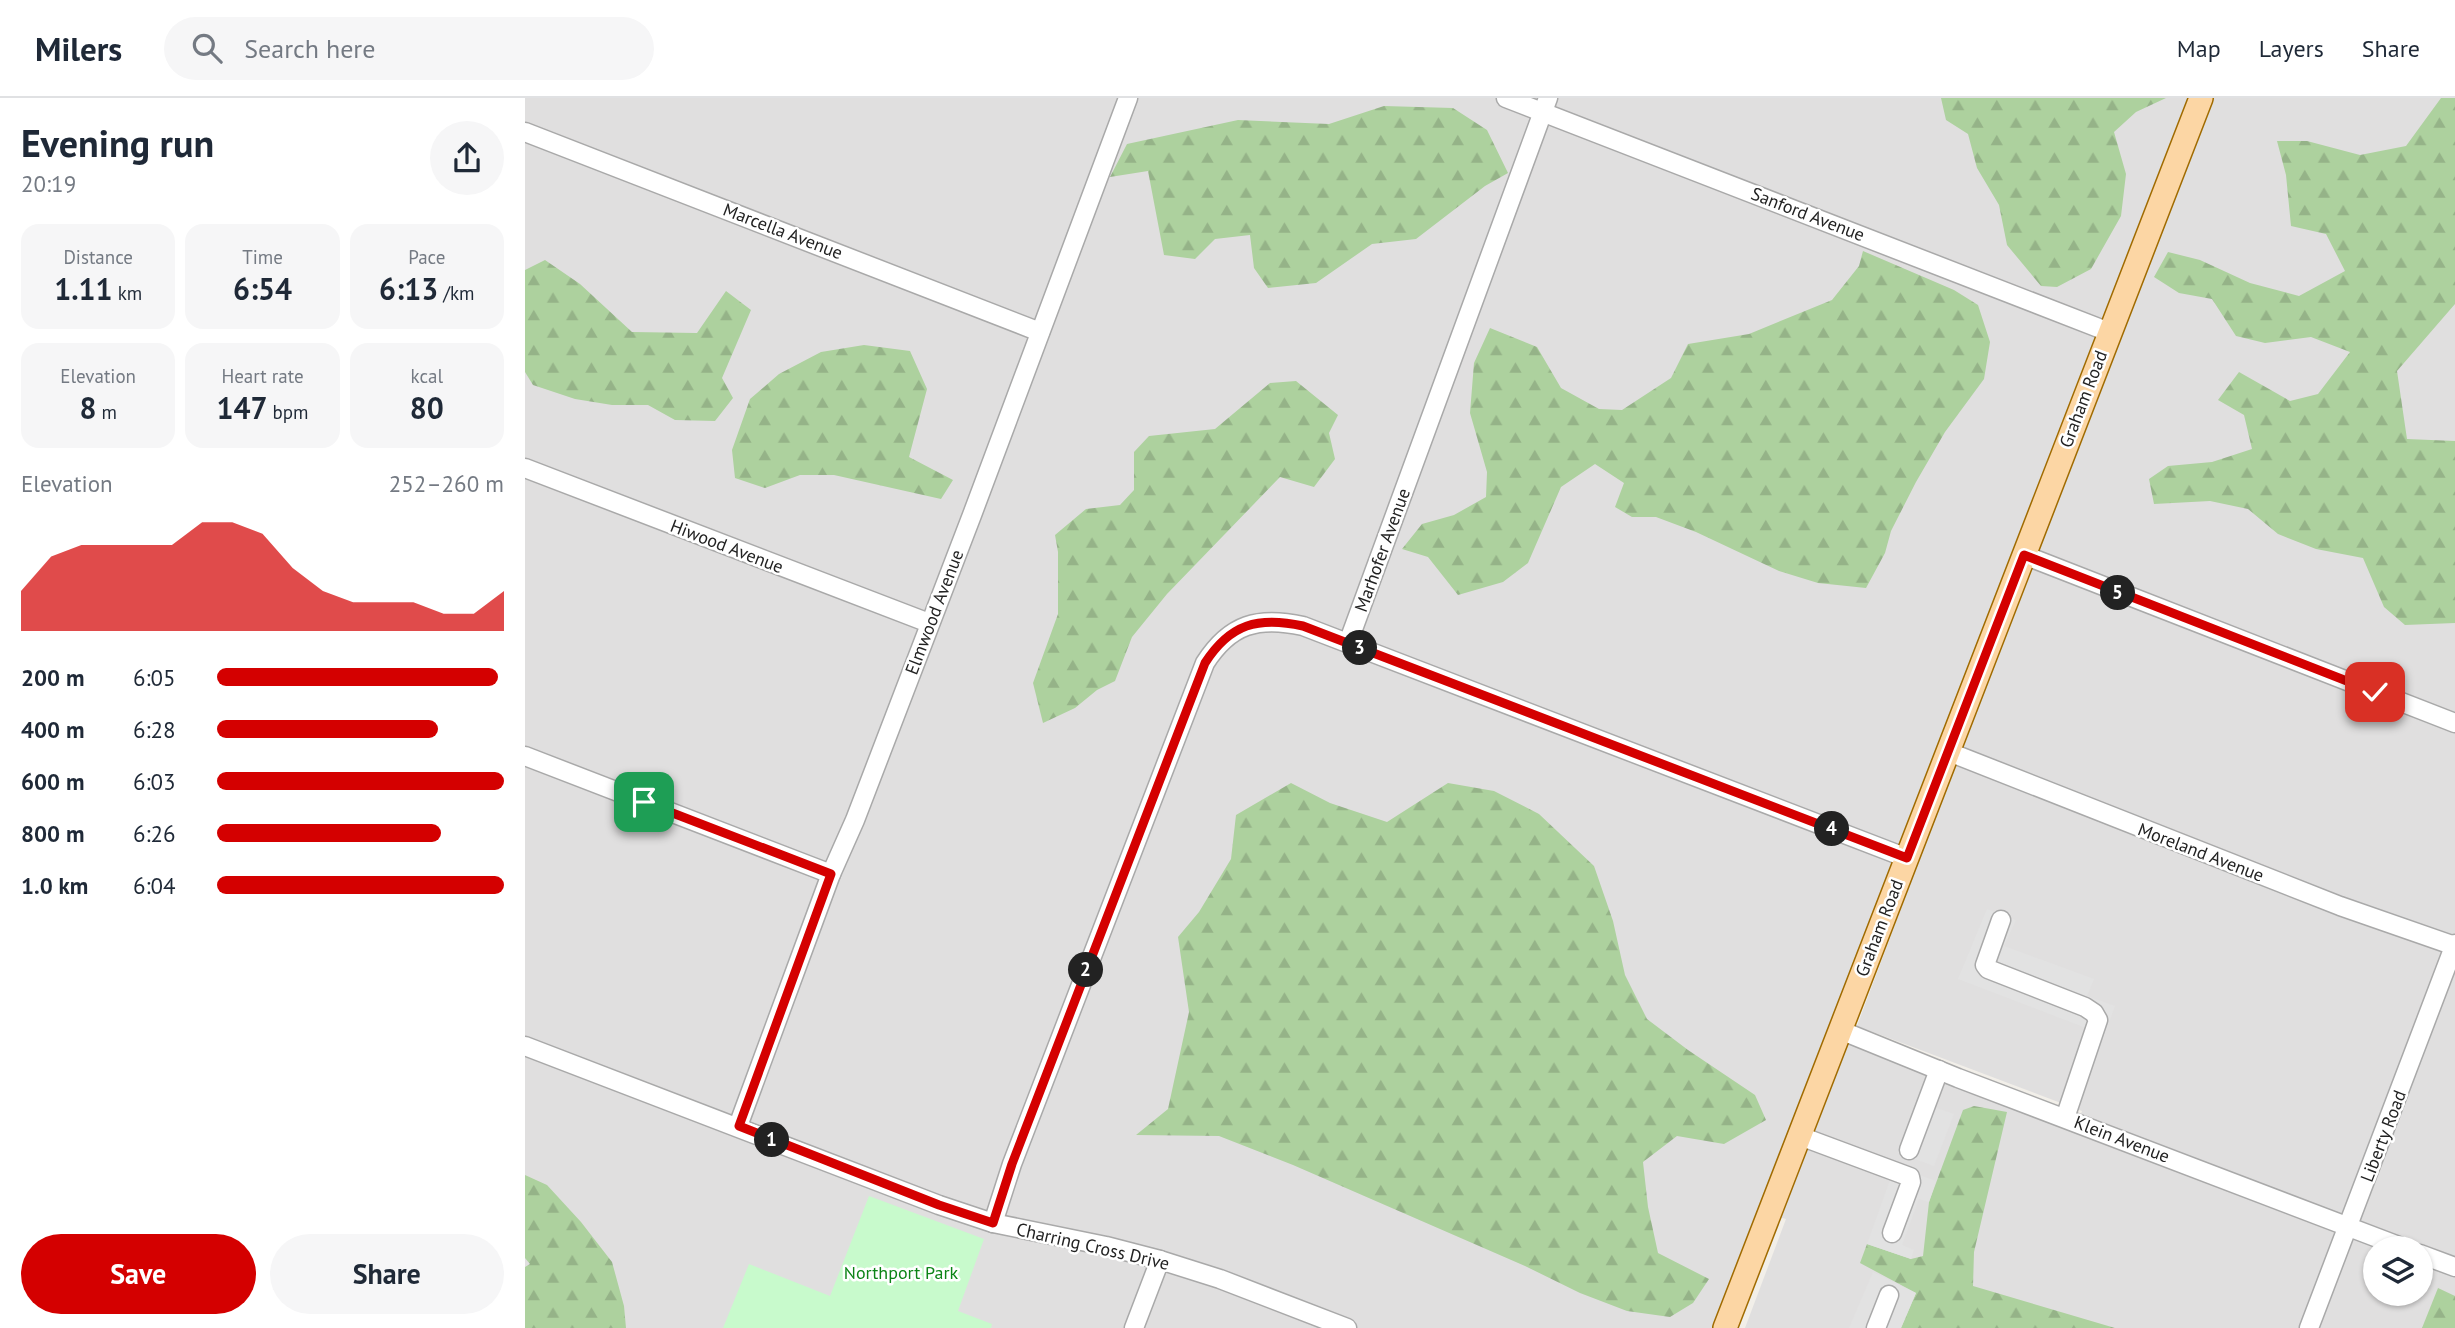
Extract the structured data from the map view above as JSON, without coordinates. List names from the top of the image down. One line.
{"streets":{"main road":["Graham Road"],"street":["Sanford Avenue","Marcella Avenue","Hiwood Avenue","Marhofer Avenue","Elmwood Avenue","Moreland Avenue","Liberty Road","Klein Avenue","Charring Cross Drive"]},"crossings":[["Sanford Avenue","Graham Road"],["Sanford Avenue","Marhofer Avenue"],["Marcella Avenue","Elmwood Avenue"],["Graham Road","Moreland Avenue"],["Graham Road","Klein Avenue"],["Hiwood Avenue","Elmwood Avenue"],["Elmwood Avenue","Charring Cross Drive"],["Moreland Avenue","Liberty Road"],["Liberty Road","Klein Avenue"]],"parks":["Northport Park"],"page":{"header":"Milers","search":"Search here","nav":["Map","Layers","Share"],"heading":["Evening run","20:19"],"stats":[["Distance","1.11 km"],["Time","6:54"],["Pace","6:13 /km"],["Elevation","8 m"],["Heart rate","147 bpm"],["kcal","80"]],"chart":["Elevation","252–260 m"],"pins":["5","3","4","2","1"],"list":[{"name":"200 m","note":"6:05"},{"name":"400 m","note":"6:28"},{"name":"600 m","note":"6:03"},{"name":"800 m","note":"6:26"},{"name":"1.0 km","note":"6:04"}],"buttons":["Save","Share"]}}
